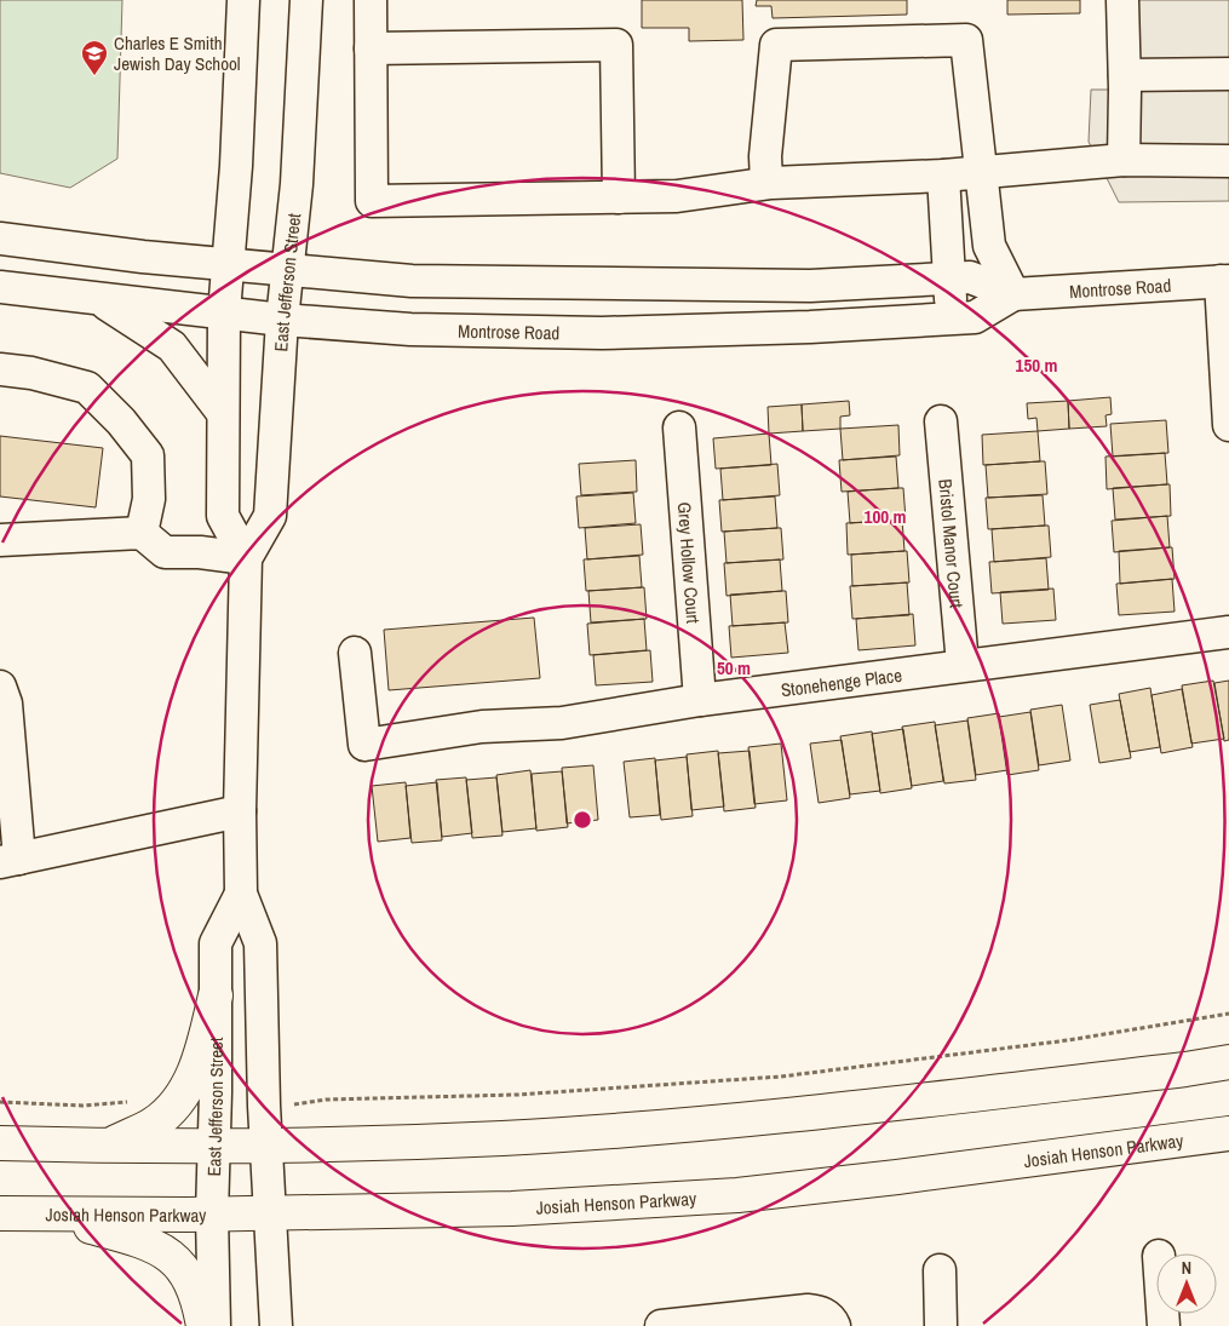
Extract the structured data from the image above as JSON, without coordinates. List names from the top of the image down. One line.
{"streets":{"main road":["Josiah Henson Parkway"],"street":["East Jefferson Street","Montrose Road","Bristol Manor Court","Grey Hollow Court","Stonehenge Place"]},"crossings":[["East Jefferson Street","Montrose Road"],["East Jefferson Street","Josiah Henson Parkway"],["Bristol Manor Court","Stonehenge Place"],["Grey Hollow Court","Stonehenge Place"]],"places":{"school or university":["Charles E Smith Jewish Day School"]},"north":"top","rings":["150 m","100 m","50 m"]}
